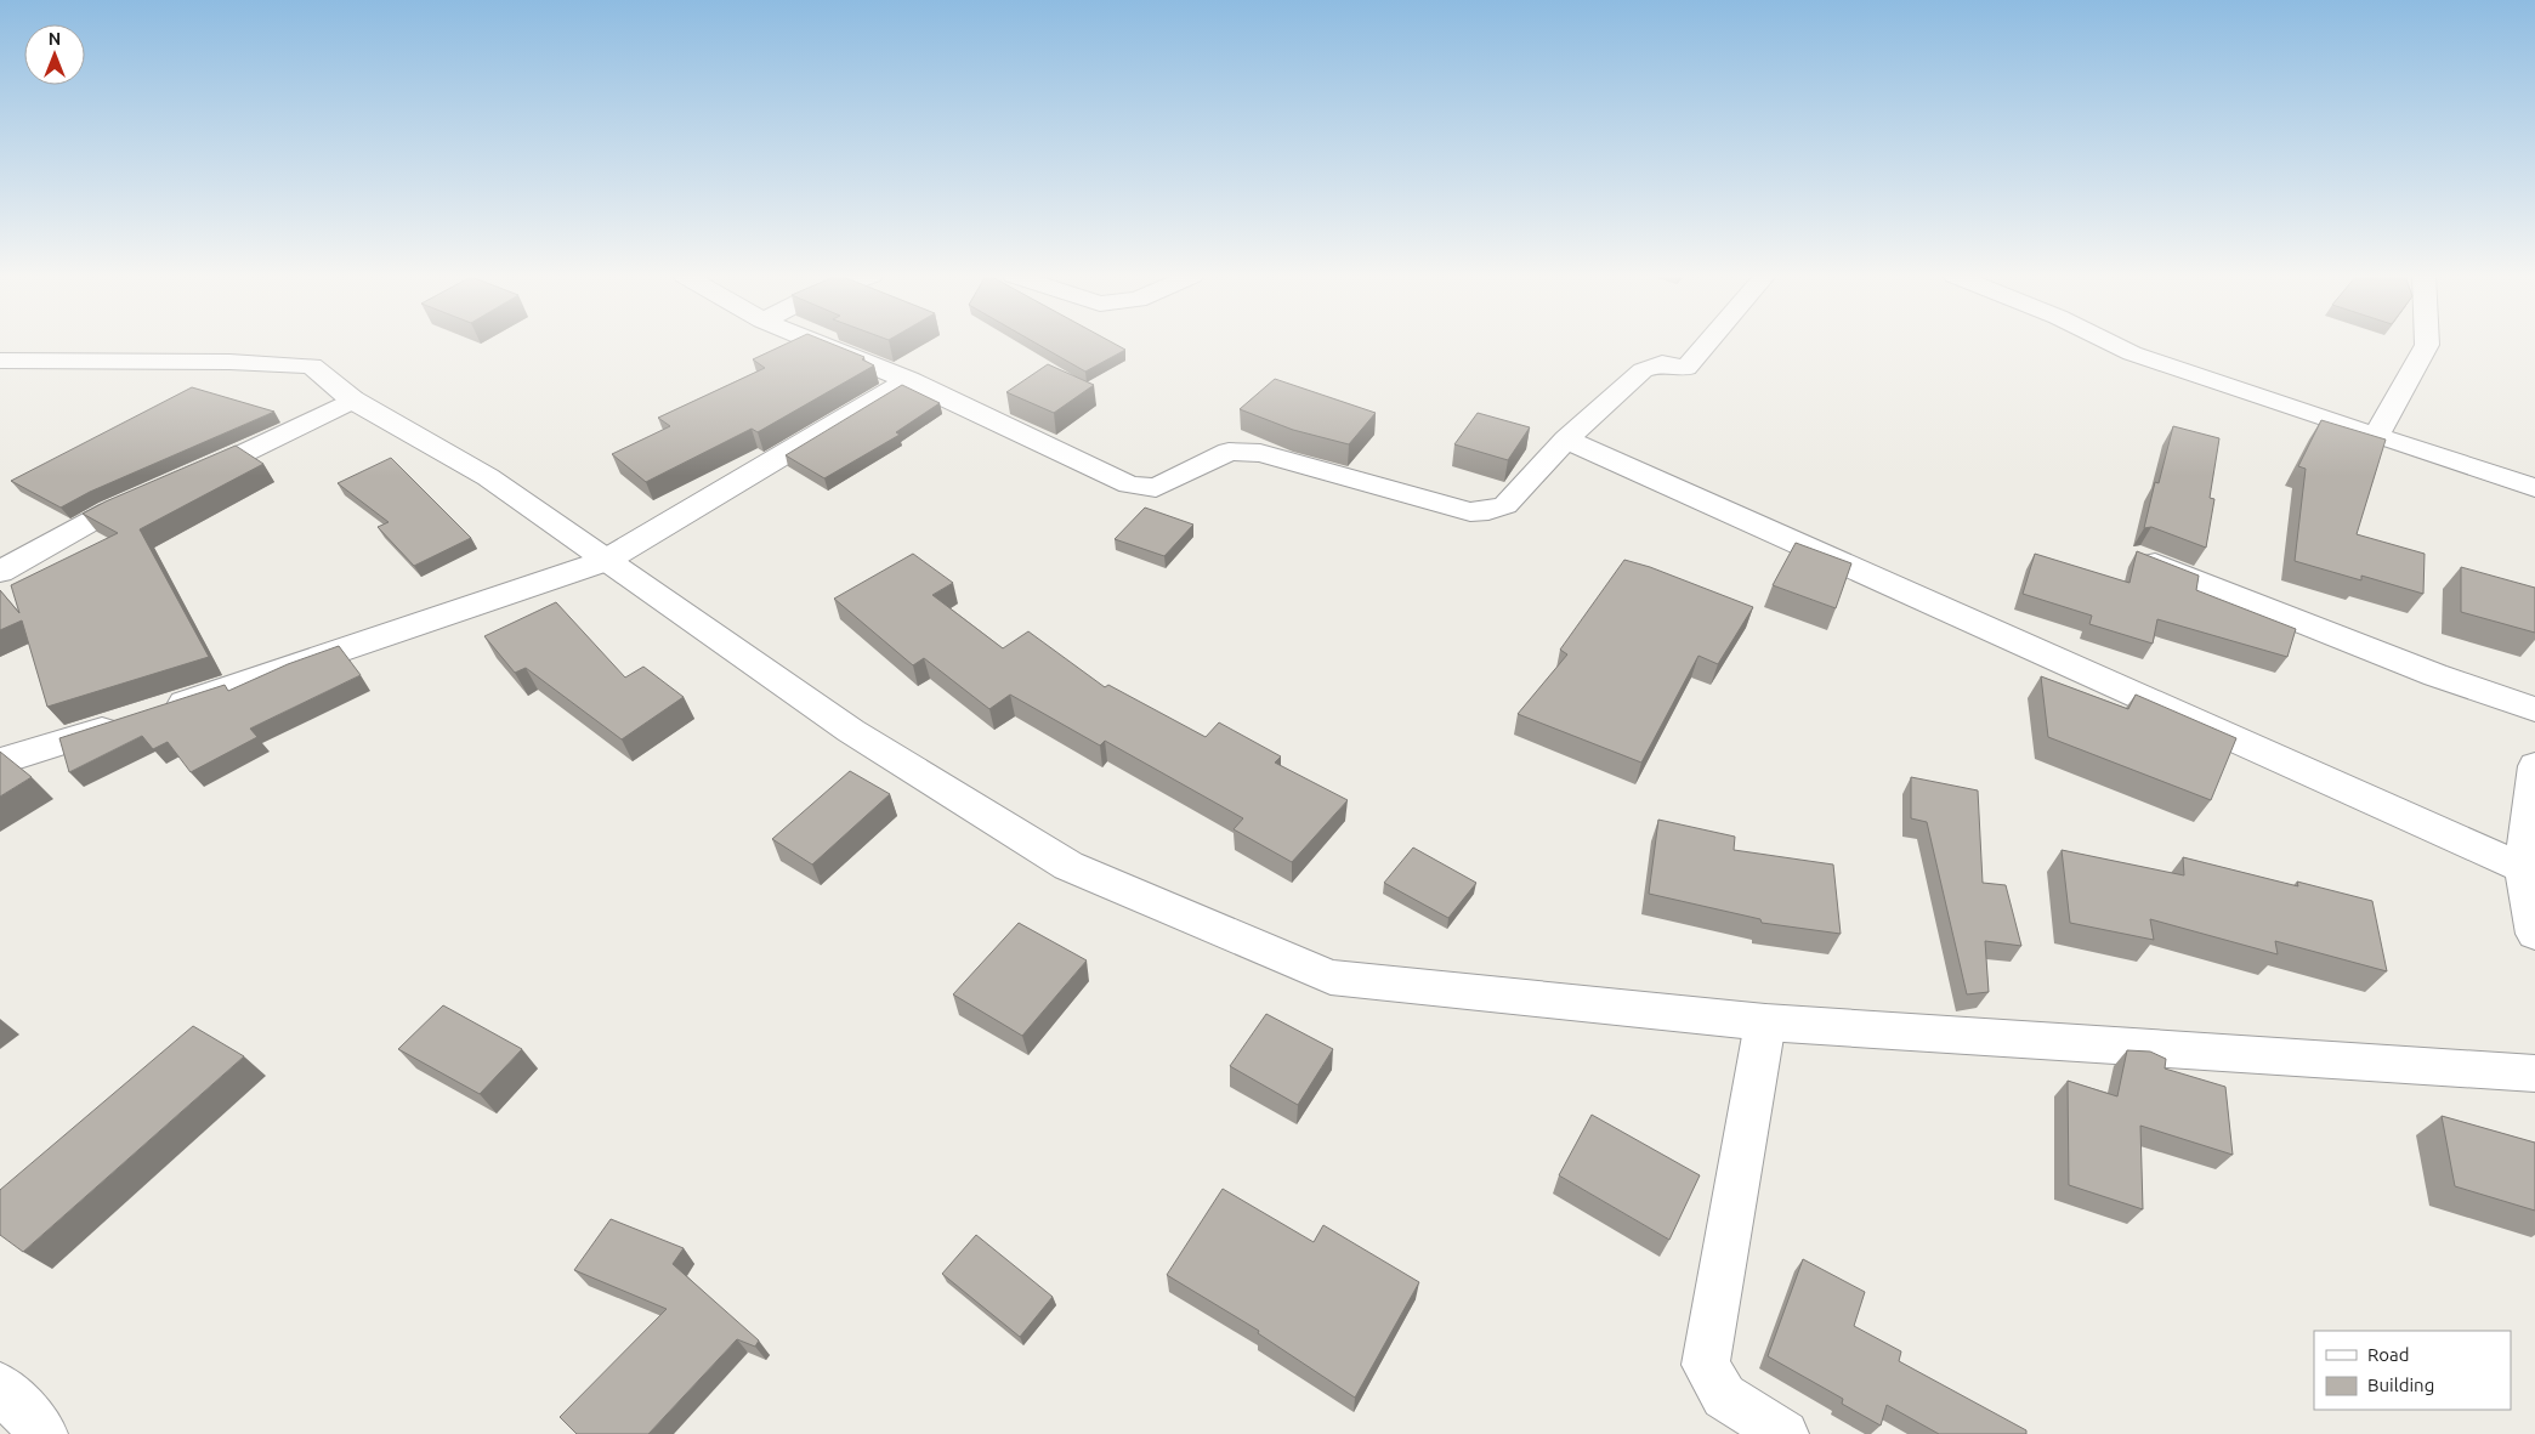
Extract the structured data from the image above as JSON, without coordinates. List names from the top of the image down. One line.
{"legend":["Road","Building"],"north":"top"}
